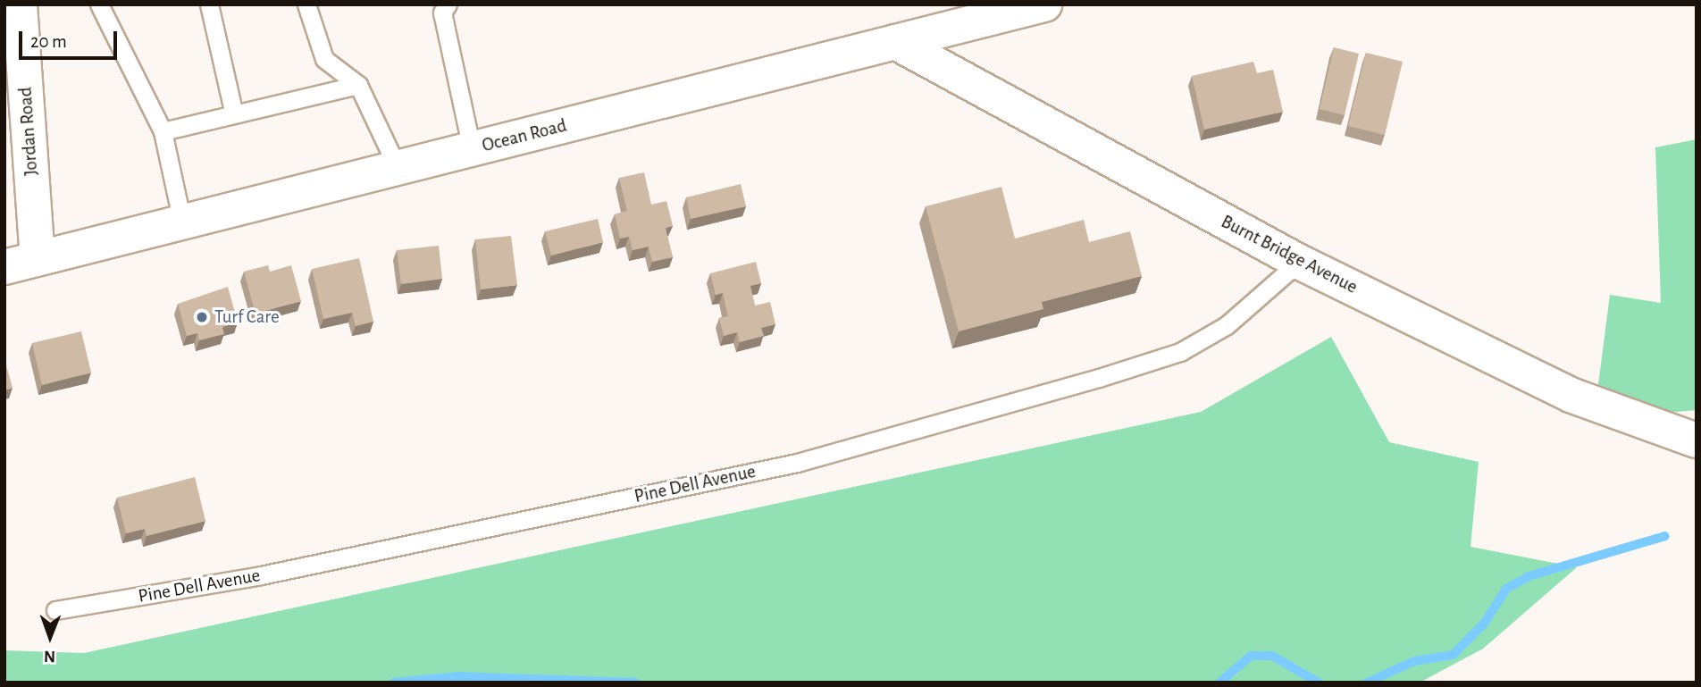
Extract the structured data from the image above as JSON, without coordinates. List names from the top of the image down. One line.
{"streets":{"street":["Jordan Road","Ocean Road","Burnt Bridge Avenue"],"lane":["Pine Dell Avenue"]},"crossings":[["Jordan Road","Ocean Road"],["Ocean Road","Burnt Bridge Avenue"],["Burnt Bridge Avenue","Pine Dell Avenue"]],"places":["Turf Care"],"scale_bar":"20 m","north":"bottom"}
